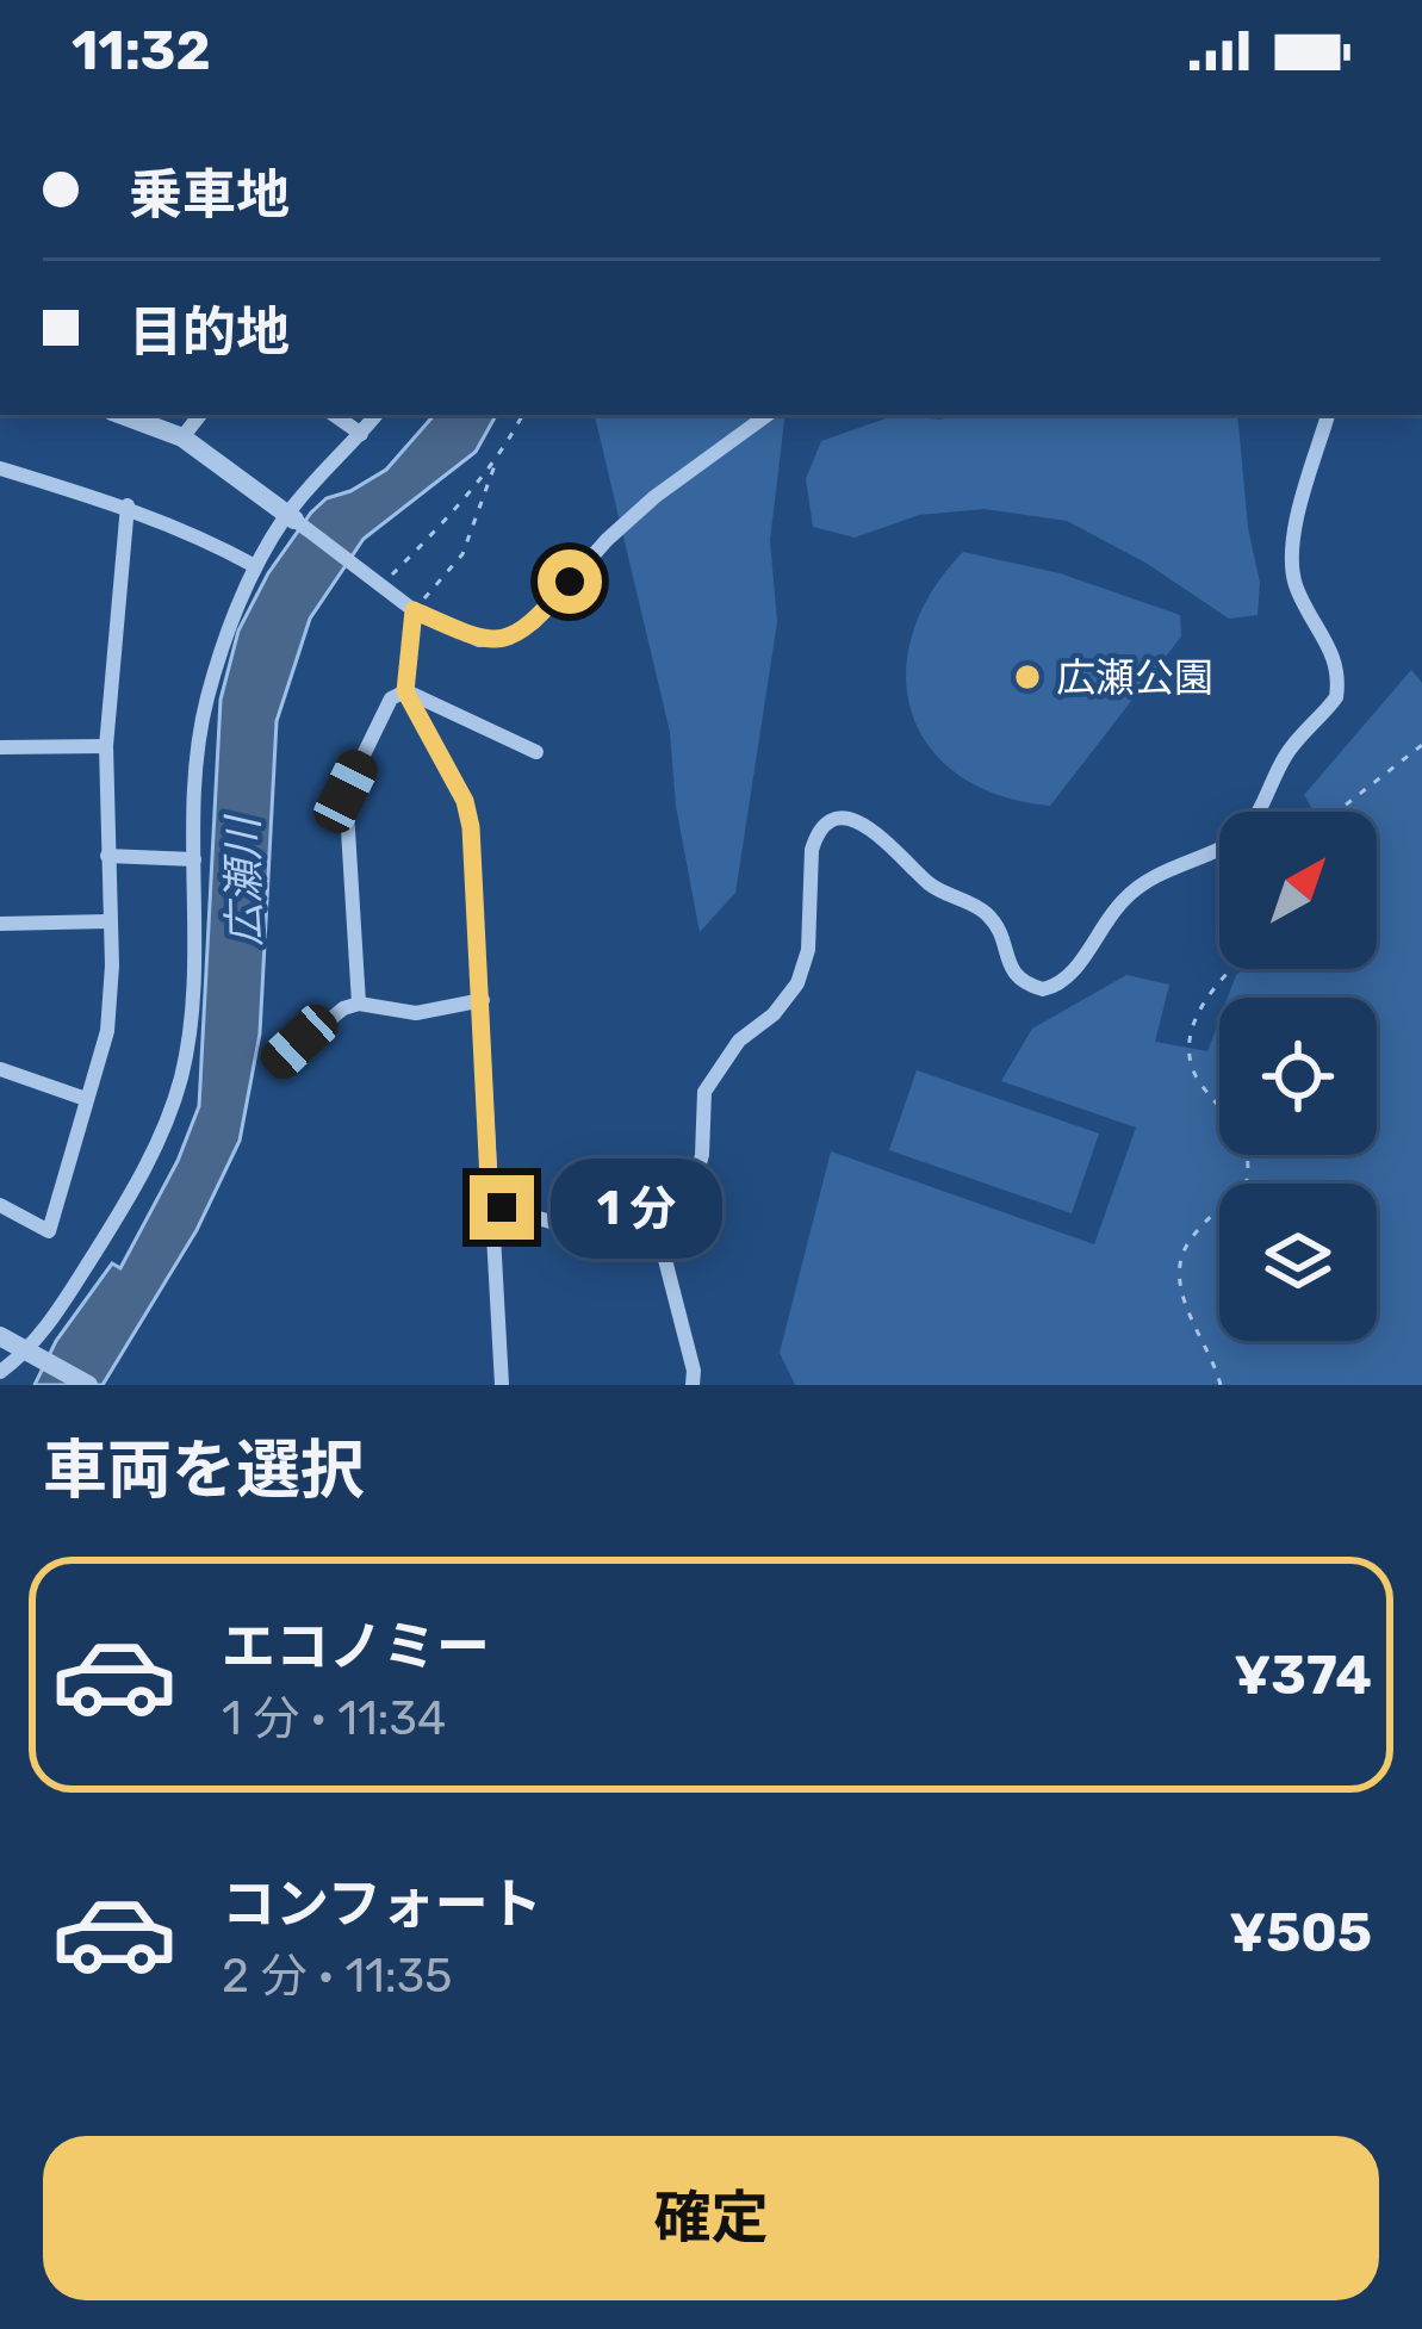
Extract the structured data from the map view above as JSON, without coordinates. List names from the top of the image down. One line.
{"water":["広瀬川"],"places":["広瀬公園"],"north":"top right","page":{"status":"11:32","banner":["乗車地","目的地"],"bubble":"1 分","heading":"車両を選択","list":[{"name":"エコノミー","note":"1 分 · 11:34","value":"¥374"},{"name":"コンフォート","note":"2 分 · 11:35","value":"¥505"}],"buttons":"確定"}}
